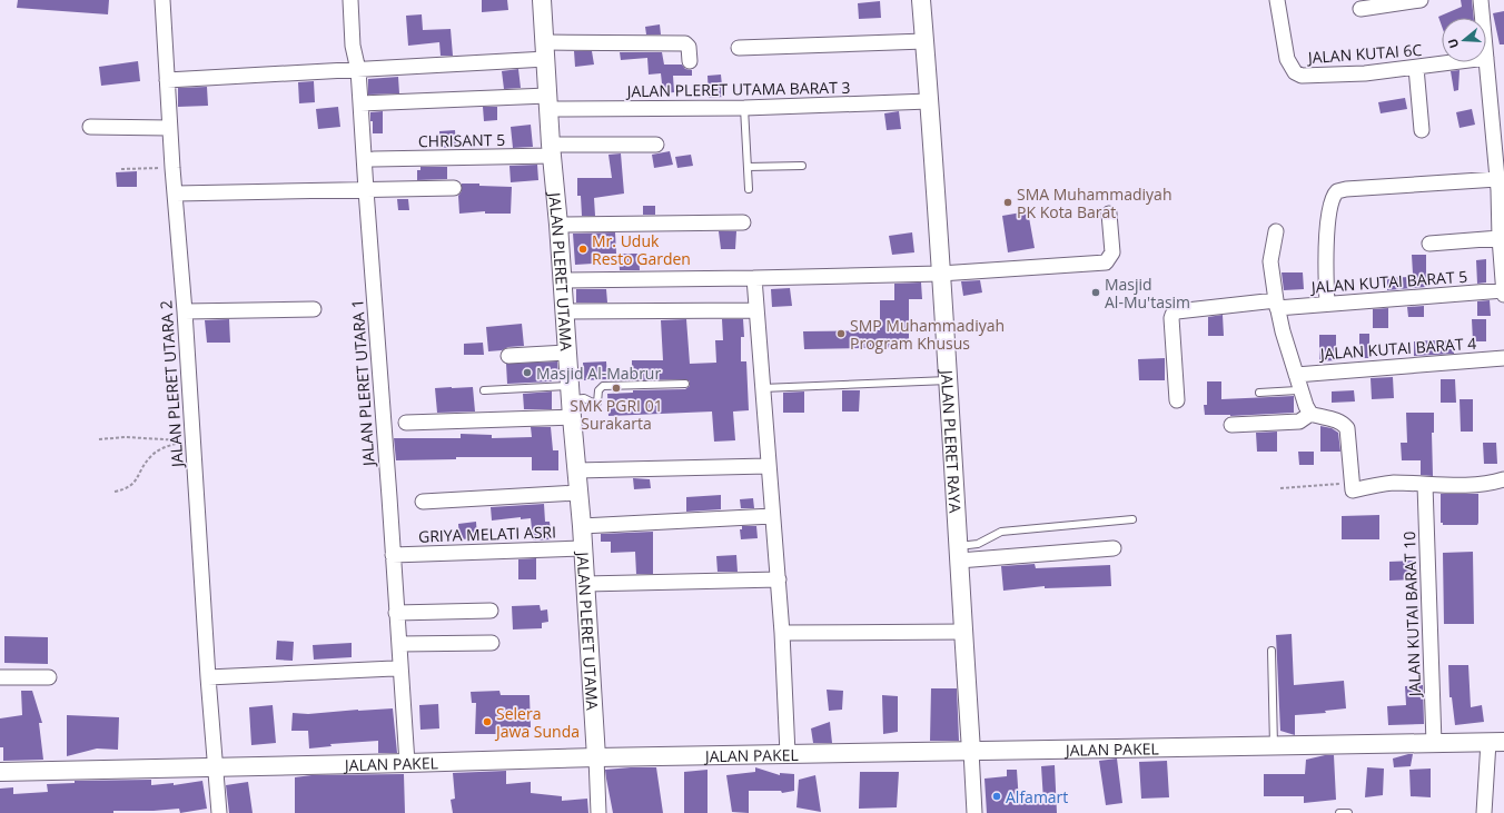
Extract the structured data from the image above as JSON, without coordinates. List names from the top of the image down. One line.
{"streets":{"street":["JALAN KUTAI 6C","JALAN PLERET UTAMA BARAT 3","CHRISANT 5","JALAN PLERET UTAMA","JALAN KUTAI BARAT 5","JALAN KUTAI BARAT 4","JALAN PLERET UTARA 1","JALAN PLERET UTARA 2","JALAN PLERET RAYA","GRIYA MELATI ASRI","JALAN KUTAI BARAT 10","JALAN PAKEL"]},"crossings":[["JALAN PLERET UTAMA BARAT 3","JALAN PLERET UTAMA"],["JALAN PLERET UTAMA BARAT 3","JALAN PLERET UTARA 1"],["JALAN PLERET UTAMA BARAT 3","JALAN PLERET RAYA"],["CHRISANT 5","JALAN PLERET UTAMA"],["JALAN PLERET UTAMA","GRIYA MELATI ASRI"],["JALAN PLERET UTAMA","JALAN PAKEL"],["JALAN PLERET UTARA 1","GRIYA MELATI ASRI"],["JALAN PLERET UTARA 1","JALAN PAKEL"],["JALAN PLERET UTARA 2","JALAN PAKEL"],["JALAN PLERET RAYA","JALAN PAKEL"],["JALAN KUTAI BARAT 10","JALAN PAKEL"]],"places":["SMA Muhammadiyah PK Kota Barat","Mr. Uduk Resto Garden","Masjid Al-Mu'tasim","SMP Muhammadiyah Program Khusus","Masjid Al-Mabrur","SMK PGRI 01 Surakarta","Selera Jawa Sunda","Alfamart"],"north":"left"}
